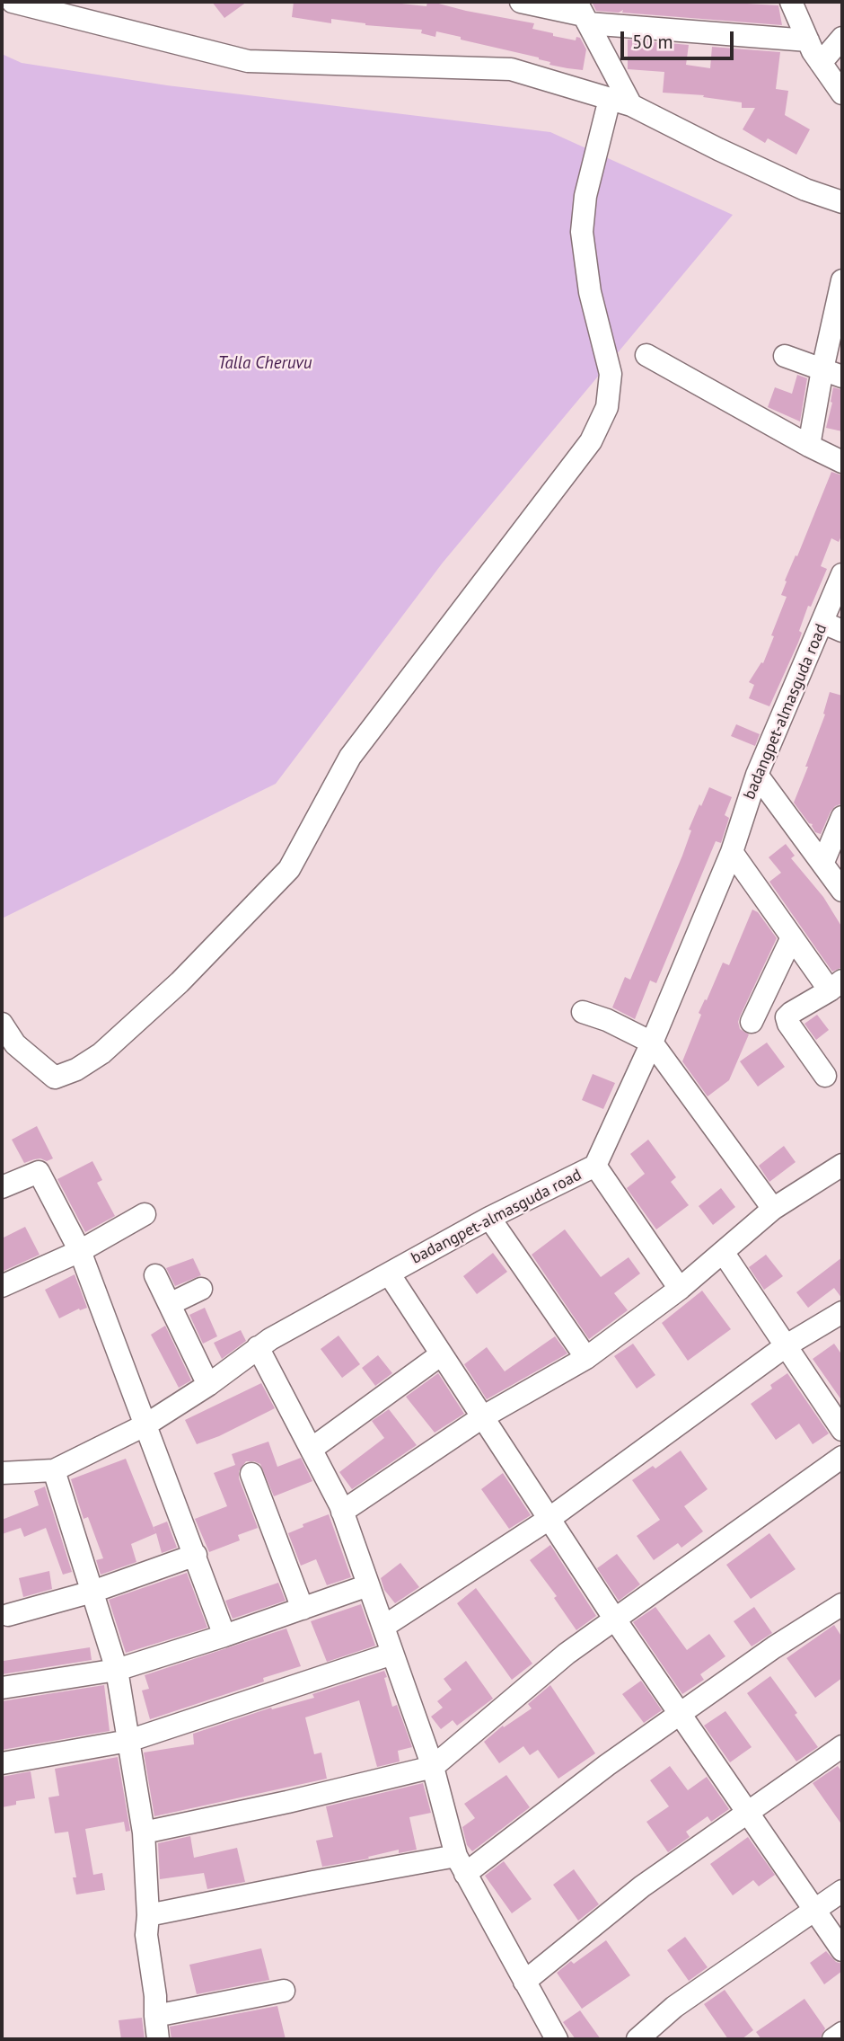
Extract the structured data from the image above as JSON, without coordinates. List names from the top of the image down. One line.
{"streets":{"street":["badangpet-almasguda road"]},"water":["Talla Cheruvu"],"scale_bar":"50 m"}
